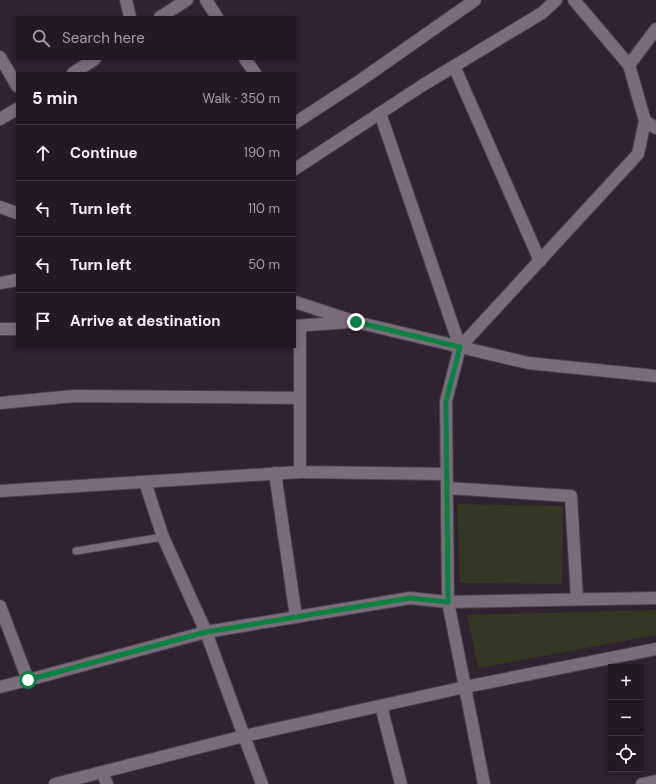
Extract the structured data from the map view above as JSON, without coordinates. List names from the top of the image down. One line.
{"page":{"search":"Search here","heading":["5 min","Walk · 350 m"],"list":[["Continue","190 m"],["Turn left","110 m"],["Turn left","50 m"],"Arrive at destination"],"map_buttons":["+","−"]}}
